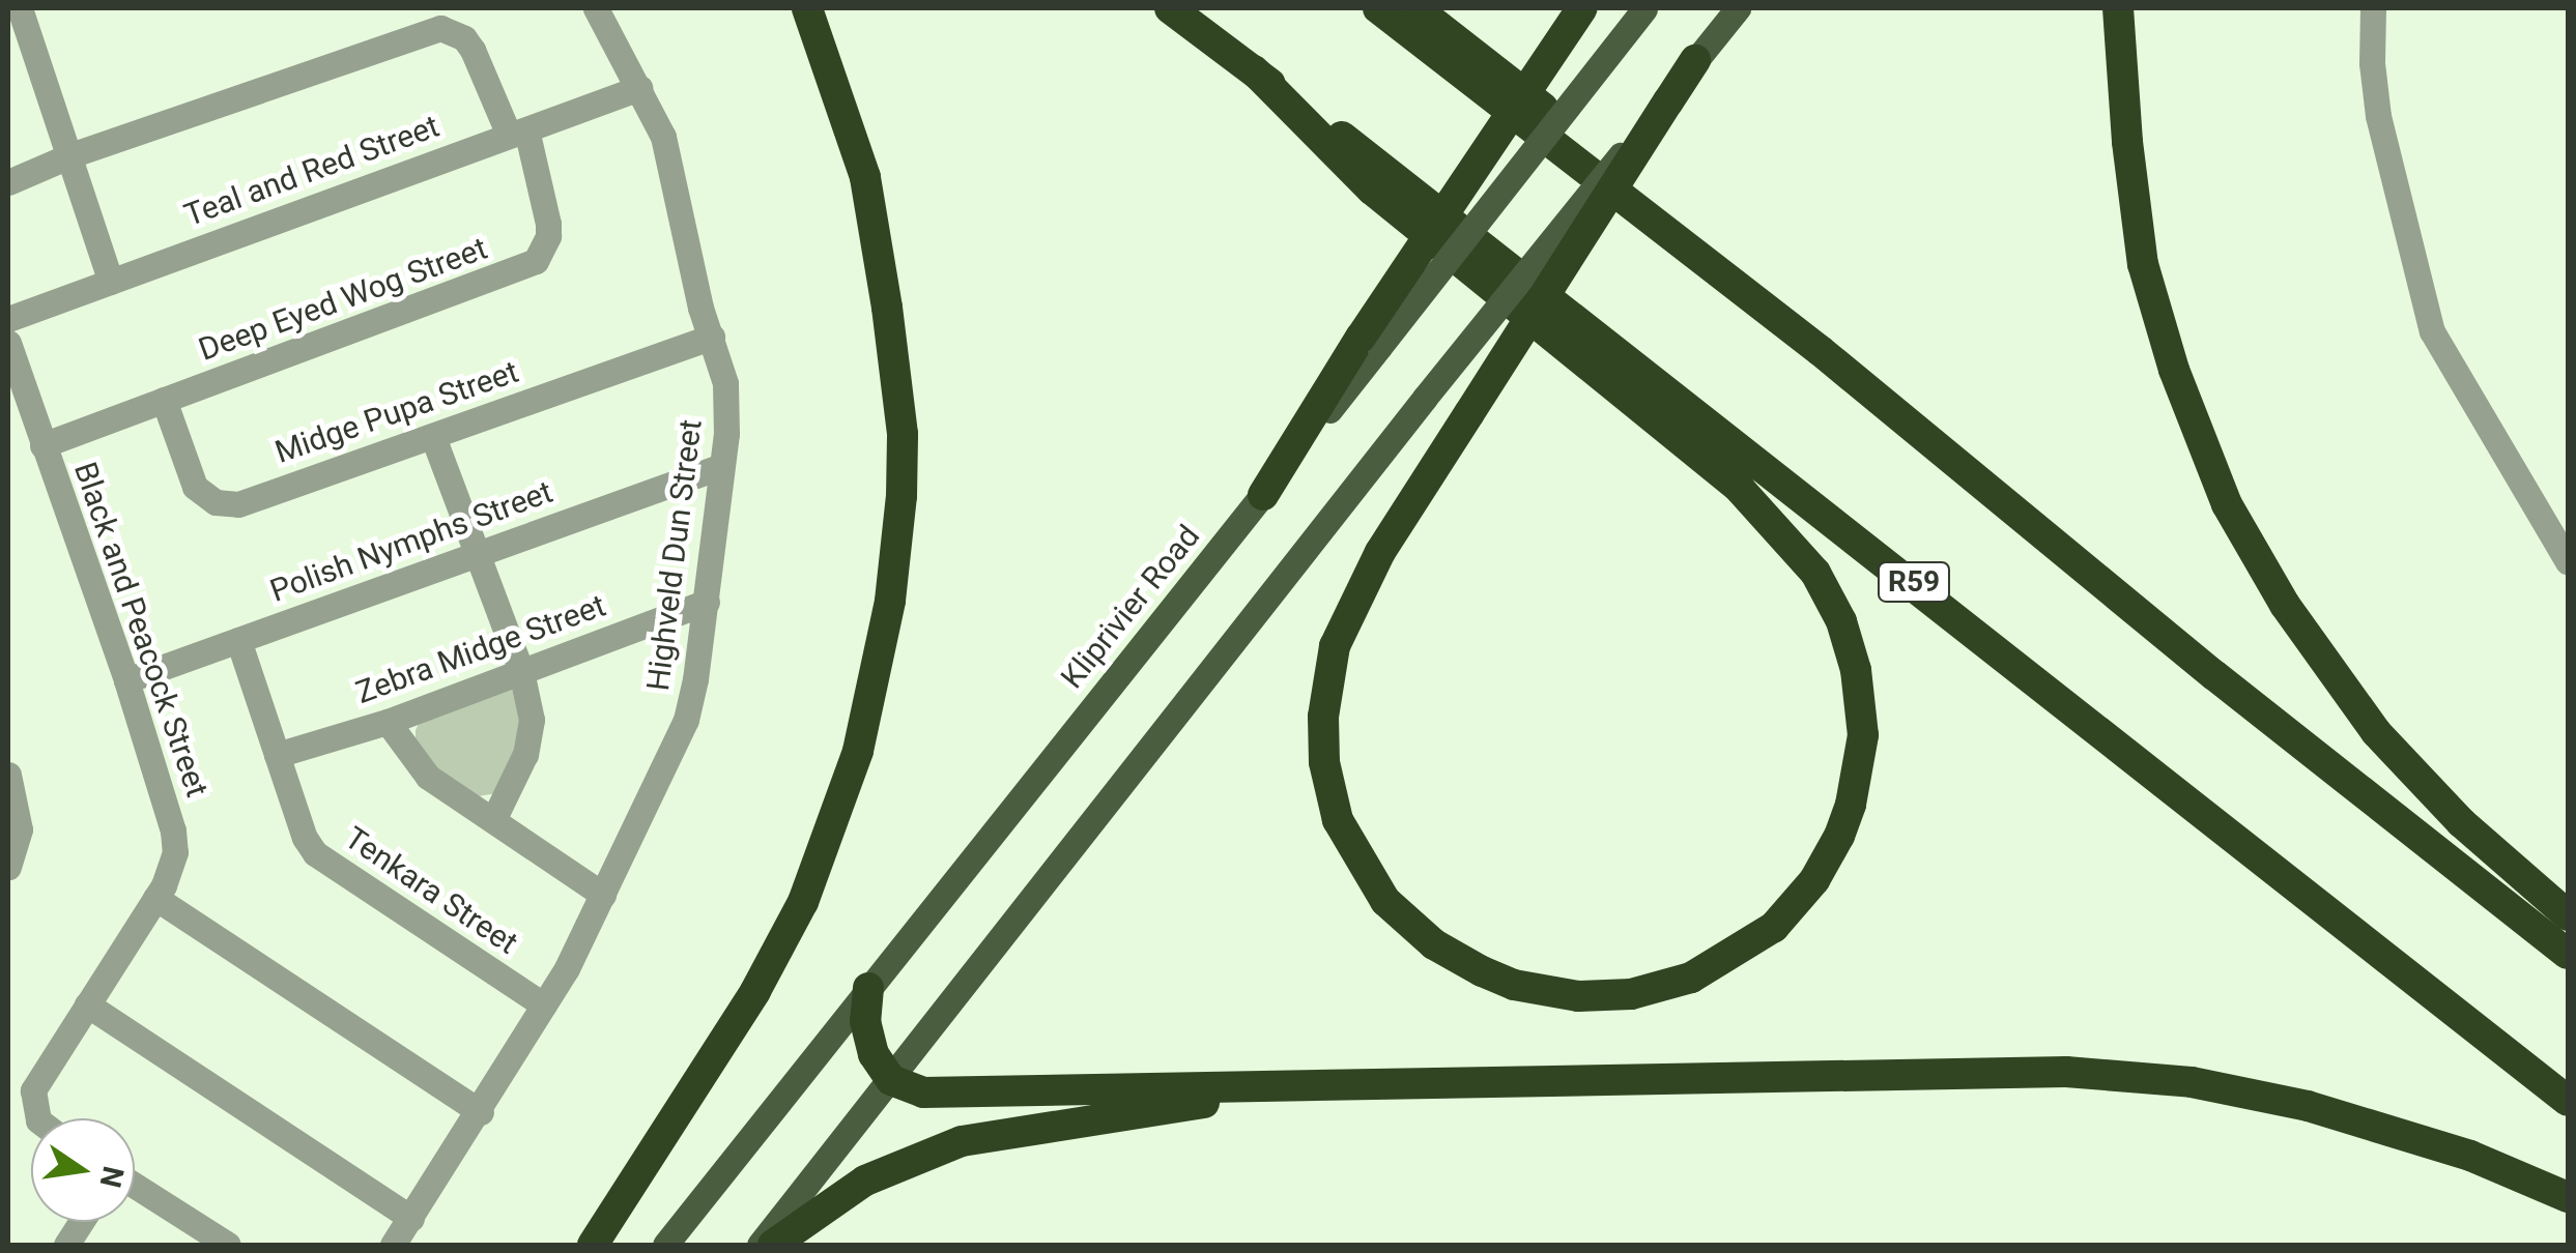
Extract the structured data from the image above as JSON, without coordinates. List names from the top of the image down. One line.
{"streets":{"highway":["R59"],"main road":["Kliprivier Road"],"street":["Teal and Red Street","Deep Eyed Wog Street","Midge Pupa Street","Polish Nymphs Street","Highveld Dun Street","Black and Peacock Street","Zebra Midge Street","Tenkara Street"]},"crossings":[["Teal and Red Street","Deep Eyed Wog Street"],["Teal and Red Street","Highveld Dun Street"],["Deep Eyed Wog Street","Midge Pupa Street"],["Deep Eyed Wog Street","Black and Peacock Street"],["Midge Pupa Street","Highveld Dun Street"],["Polish Nymphs Street","Highveld Dun Street"],["Polish Nymphs Street","Black and Peacock Street"],["Polish Nymphs Street","Tenkara Street"],["Highveld Dun Street","Zebra Midge Street"],["Highveld Dun Street","Tenkara Street"],["Zebra Midge Street","Tenkara Street"]],"north":"right"}
